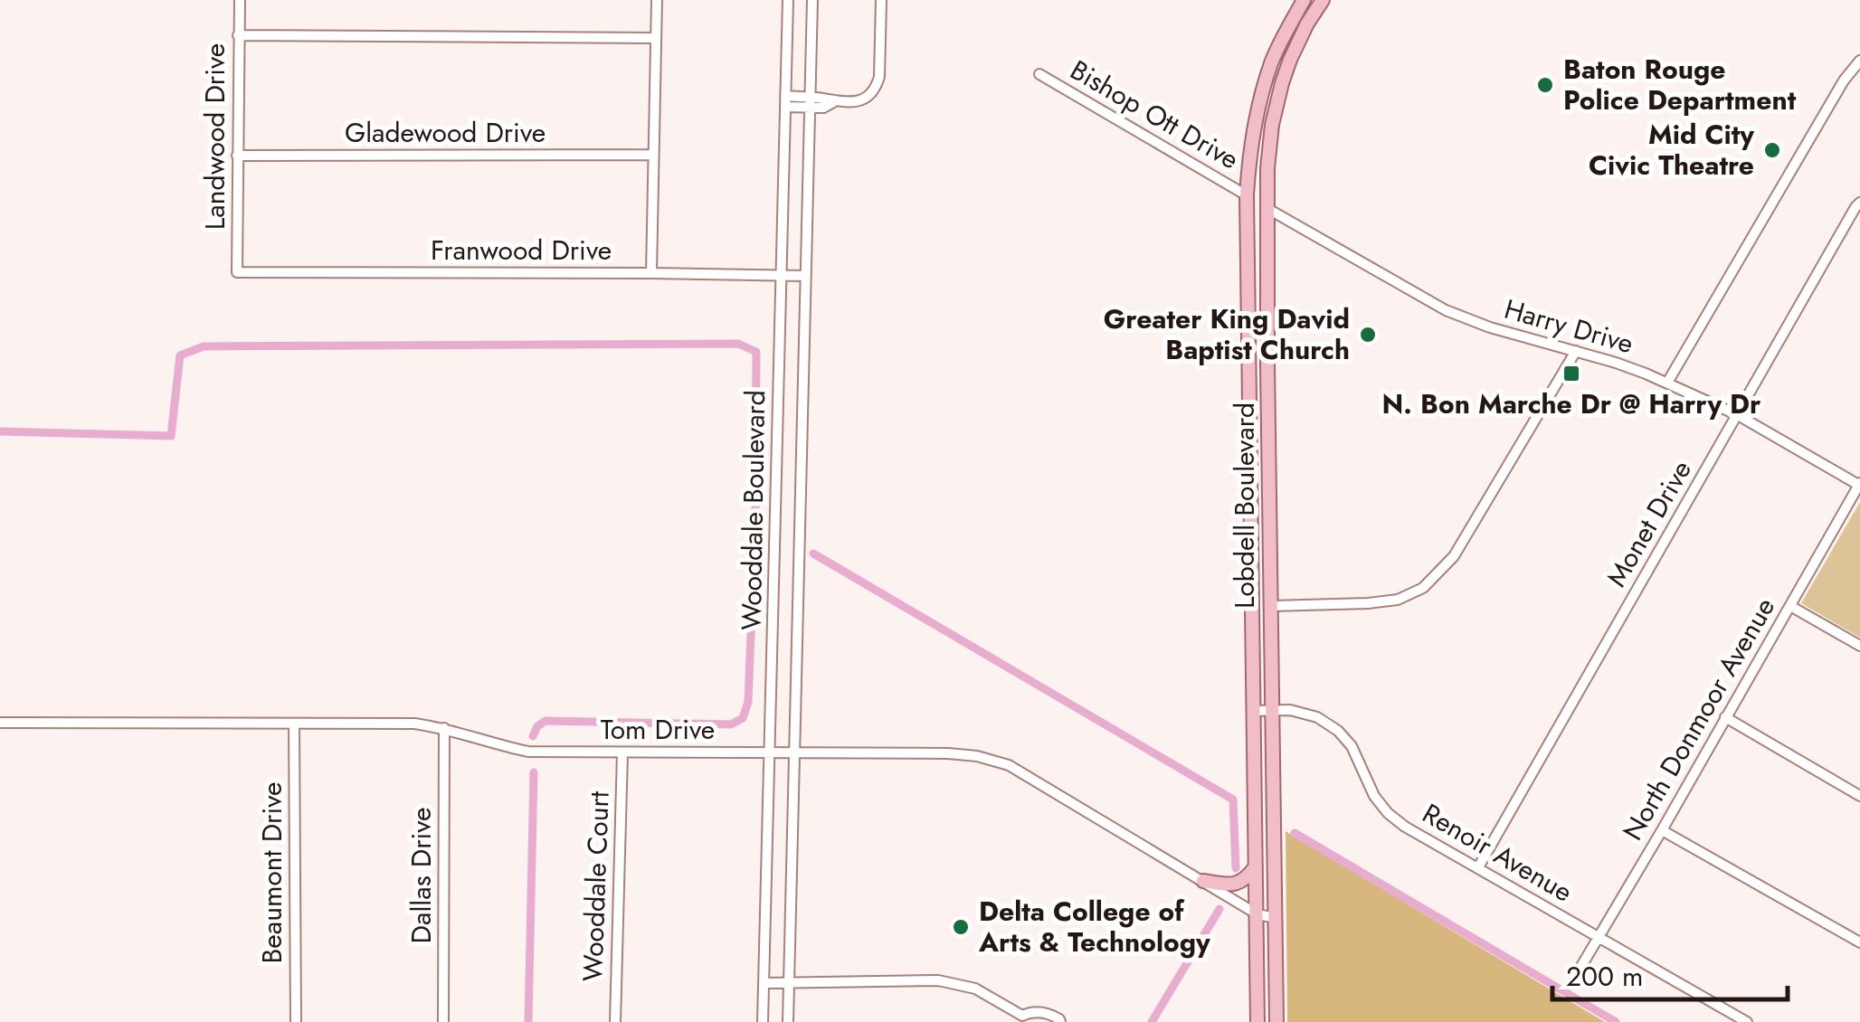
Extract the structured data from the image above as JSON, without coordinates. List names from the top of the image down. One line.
{"streets":{"main road":["Lobdell Boulevard"],"street":["Bishop Ott Drive","Gladewood Drive","Landwood Drive","Franwood Drive","Harry Drive","Wooddale Boulevard","Monet Drive","North Donmoor Avenue","Tom Drive","Renoir Avenue","Beaumont Drive","Dallas Drive","Wooddale Court"]},"crossings":[["Bishop Ott Drive","Lobdell Boulevard"],["Gladewood Drive","Landwood Drive"],["Landwood Drive","Franwood Drive"],["Franwood Drive","Wooddale Boulevard"],["Harry Drive","Lobdell Boulevard"],["Harry Drive","Monet Drive"],["Harry Drive","North Donmoor Avenue"],["Lobdell Boulevard","Tom Drive"],["Lobdell Boulevard","Renoir Avenue"],["Wooddale Boulevard","Tom Drive"],["Monet Drive","Renoir Avenue"],["North Donmoor Avenue","Renoir Avenue"],["Tom Drive","Beaumont Drive"],["Tom Drive","Dallas Drive"],["Tom Drive","Wooddale Court"]],"places":{"other":["Baton Rouge Police Department","Mid City Civic Theatre","Greater King David Baptist Church","Delta College of Arts & Technology"],"transit":["N. Bon Marche Dr @ Harry Dr"]},"scale_bar":"200 m"}
